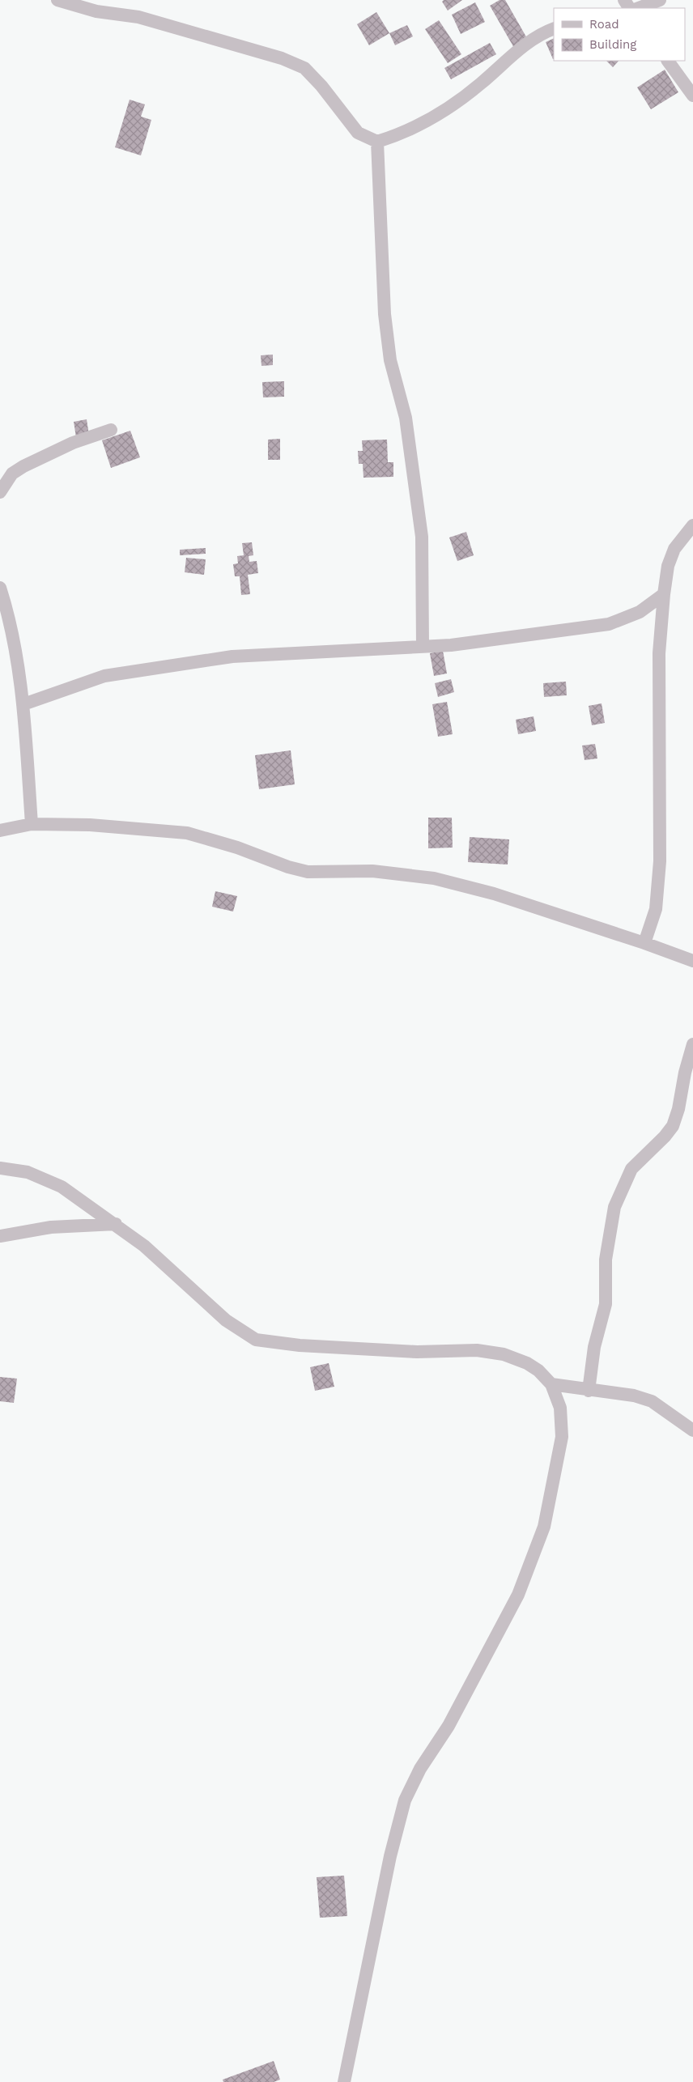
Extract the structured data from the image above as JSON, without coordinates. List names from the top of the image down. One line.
{"legend":["Road","Building"]}
